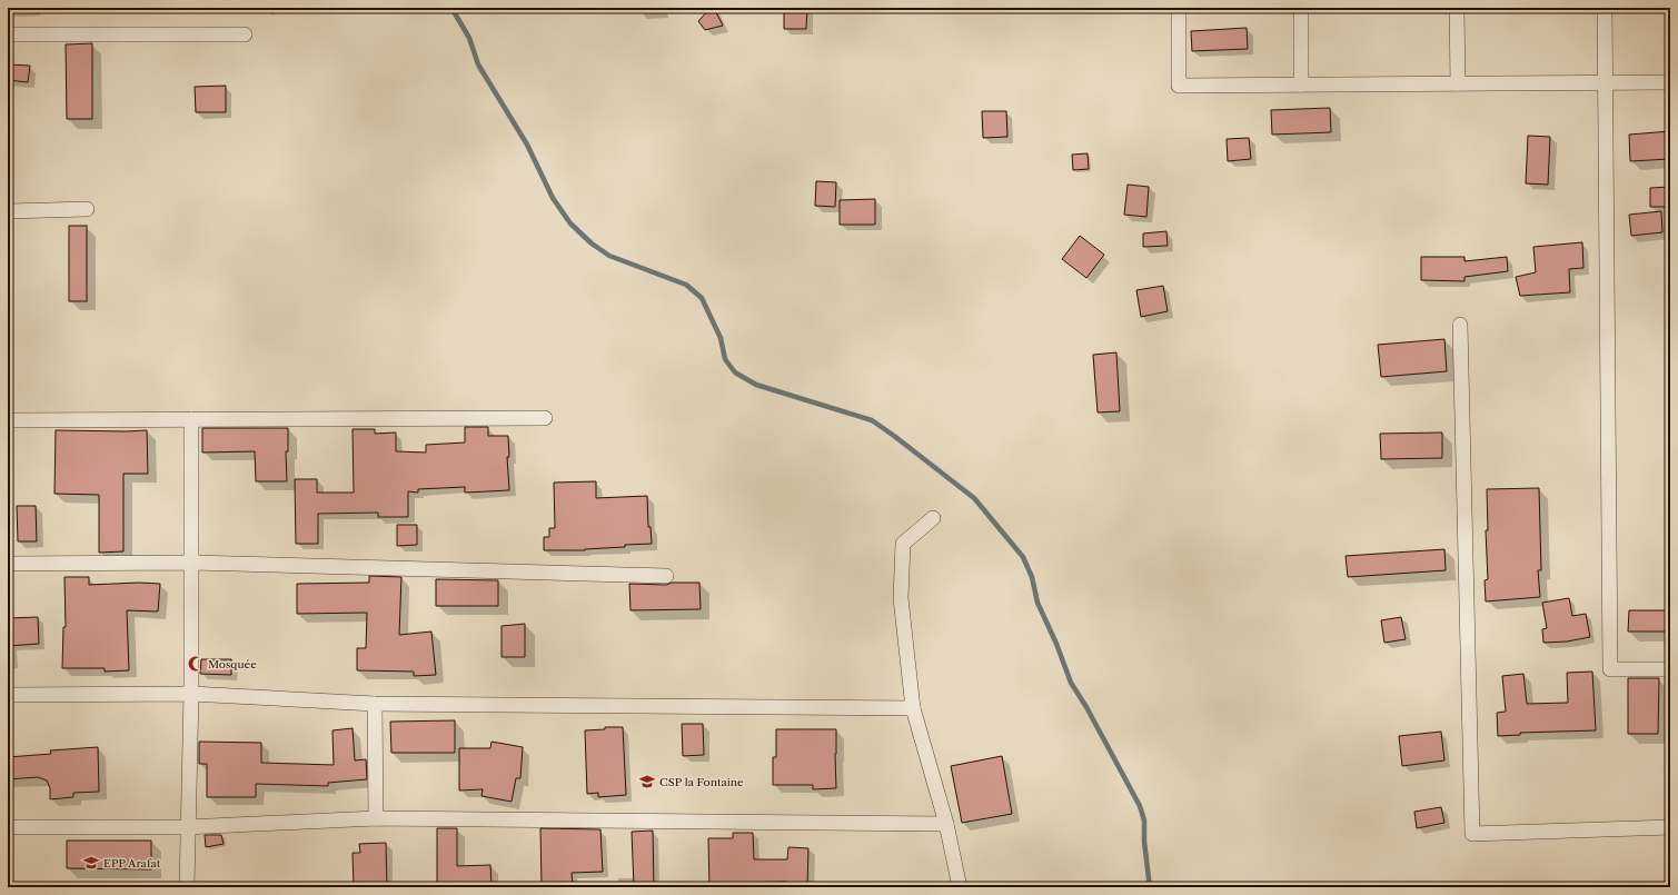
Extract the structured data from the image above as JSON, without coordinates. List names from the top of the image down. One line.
{"places":{"mosque":["Mosquée"],"school or university":["CSP la Fontaine","EPP Arafat"]}}
